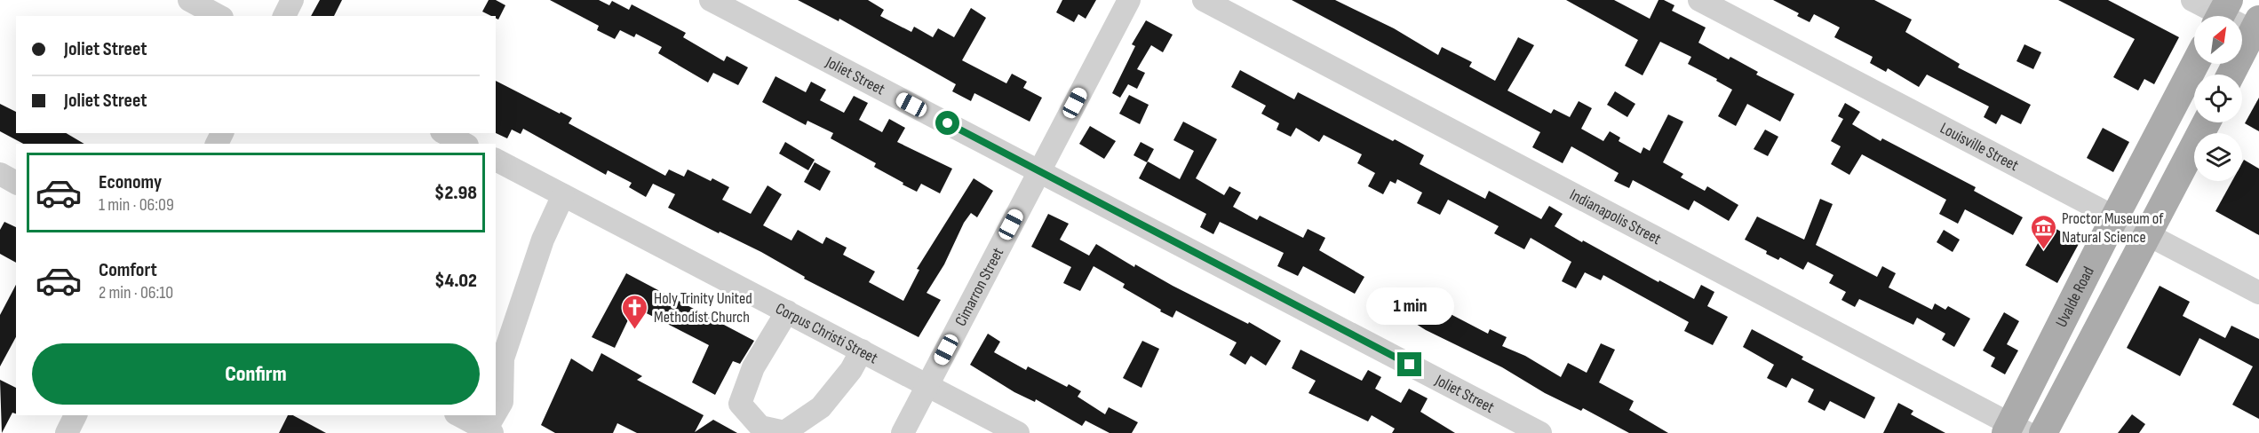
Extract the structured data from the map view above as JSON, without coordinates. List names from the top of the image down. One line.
{"streets":{"main road":["Uvalde Road"],"street":["Joliet Street","Louisville Street","Indianapolis Street","Cimarron Street","Corpus Christi Street"]},"crossings":[["Joliet Street","Cimarron Street"],["Louisville Street","Uvalde Road"],["Indianapolis Street","Uvalde Road"],["Cimarron Street","Corpus Christi Street"]],"places":{"museum":["Proctor Museum of Natural Science"],"church":["Holy Trinity United Methodist Church"]},"north":"top right","page":{"banner":["Joliet Street","Joliet Street"],"list":[{"name":"Economy","note":"1 min · 06:09","value":"$2.98"},{"name":"Comfort","note":"2 min · 06:10","value":"$4.02"}],"bubble":"1 min","buttons":"Confirm"}}
